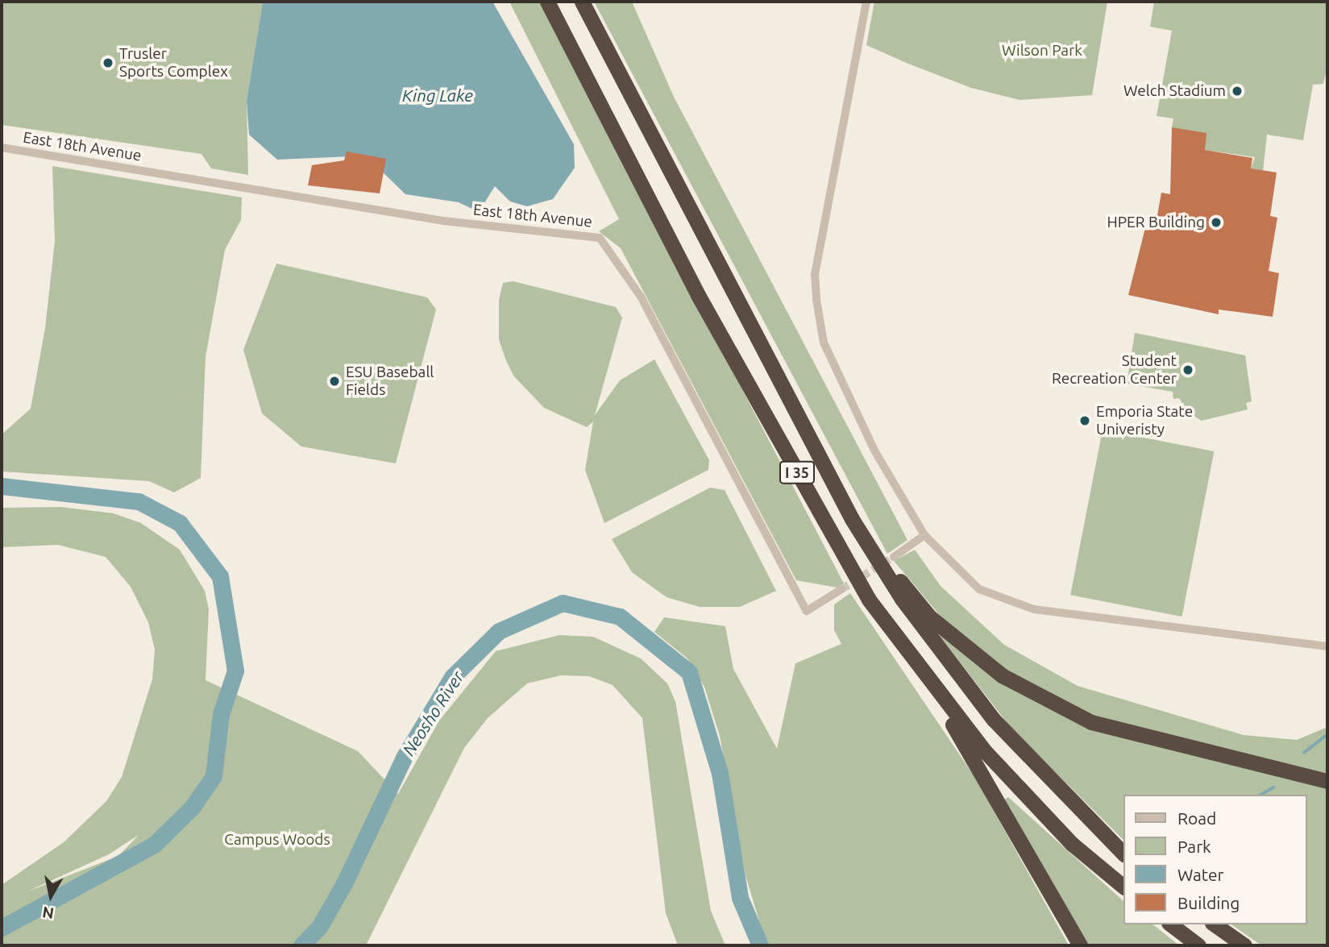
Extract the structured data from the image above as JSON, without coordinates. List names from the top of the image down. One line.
{"streets":{"highway":["I 35"],"street":["East 18th Avenue"]},"water":["King Lake","Neosho River"],"parks":["Wilson Park","Campus Woods"],"places":["Trusler Sports Complex","Welch Stadium","HPER Building","Student Recreation Center","ESU Baseball Fields","Emporia State Univeristy"],"legend":["Road","Park","Water","Building"],"north":"bottom"}
